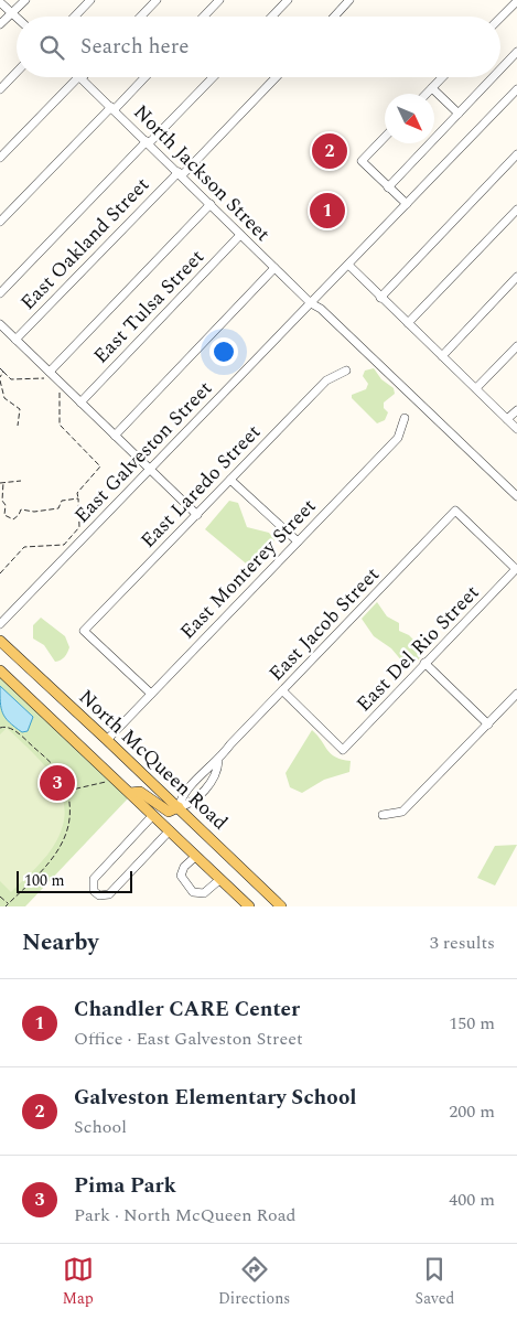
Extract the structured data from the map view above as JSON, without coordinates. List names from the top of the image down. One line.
{"streets":{"main road":["North McQueen Road"],"street":["North Jackson Street","East Oakland Street","East Tulsa Street","East Galveston Street","East Laredo Street","East Monterey Street","East Jacob Street","East Del Rio Street"]},"crossings":[["North Jackson Street","East Oakland Street"],["North Jackson Street","East Tulsa Street"],["North Jackson Street","East Galveston Street"],["East Laredo Street","East Monterey Street"],["East Monterey Street","North McQueen Road"],["East Jacob Street","East Del Rio Street"],["East Jacob Street","North McQueen Road"]],"scale_bar":"100 m","north":"bottom right","page":{"search":"Search here","pins":["2","1","3"],"scale":"100 m","heading":["Nearby","3 results"],"list":[{"mark":"1","name":"Chandler CARE Center","note":"Office · East Galveston Street","value":"150 m"},{"mark":"2","name":"Galveston Elementary School","note":"School","value":"200 m"},{"mark":"3","name":"Pima Park","note":"Park · North McQueen Road","value":"400 m"}],"nav":["Map","Directions","Saved"]}}
